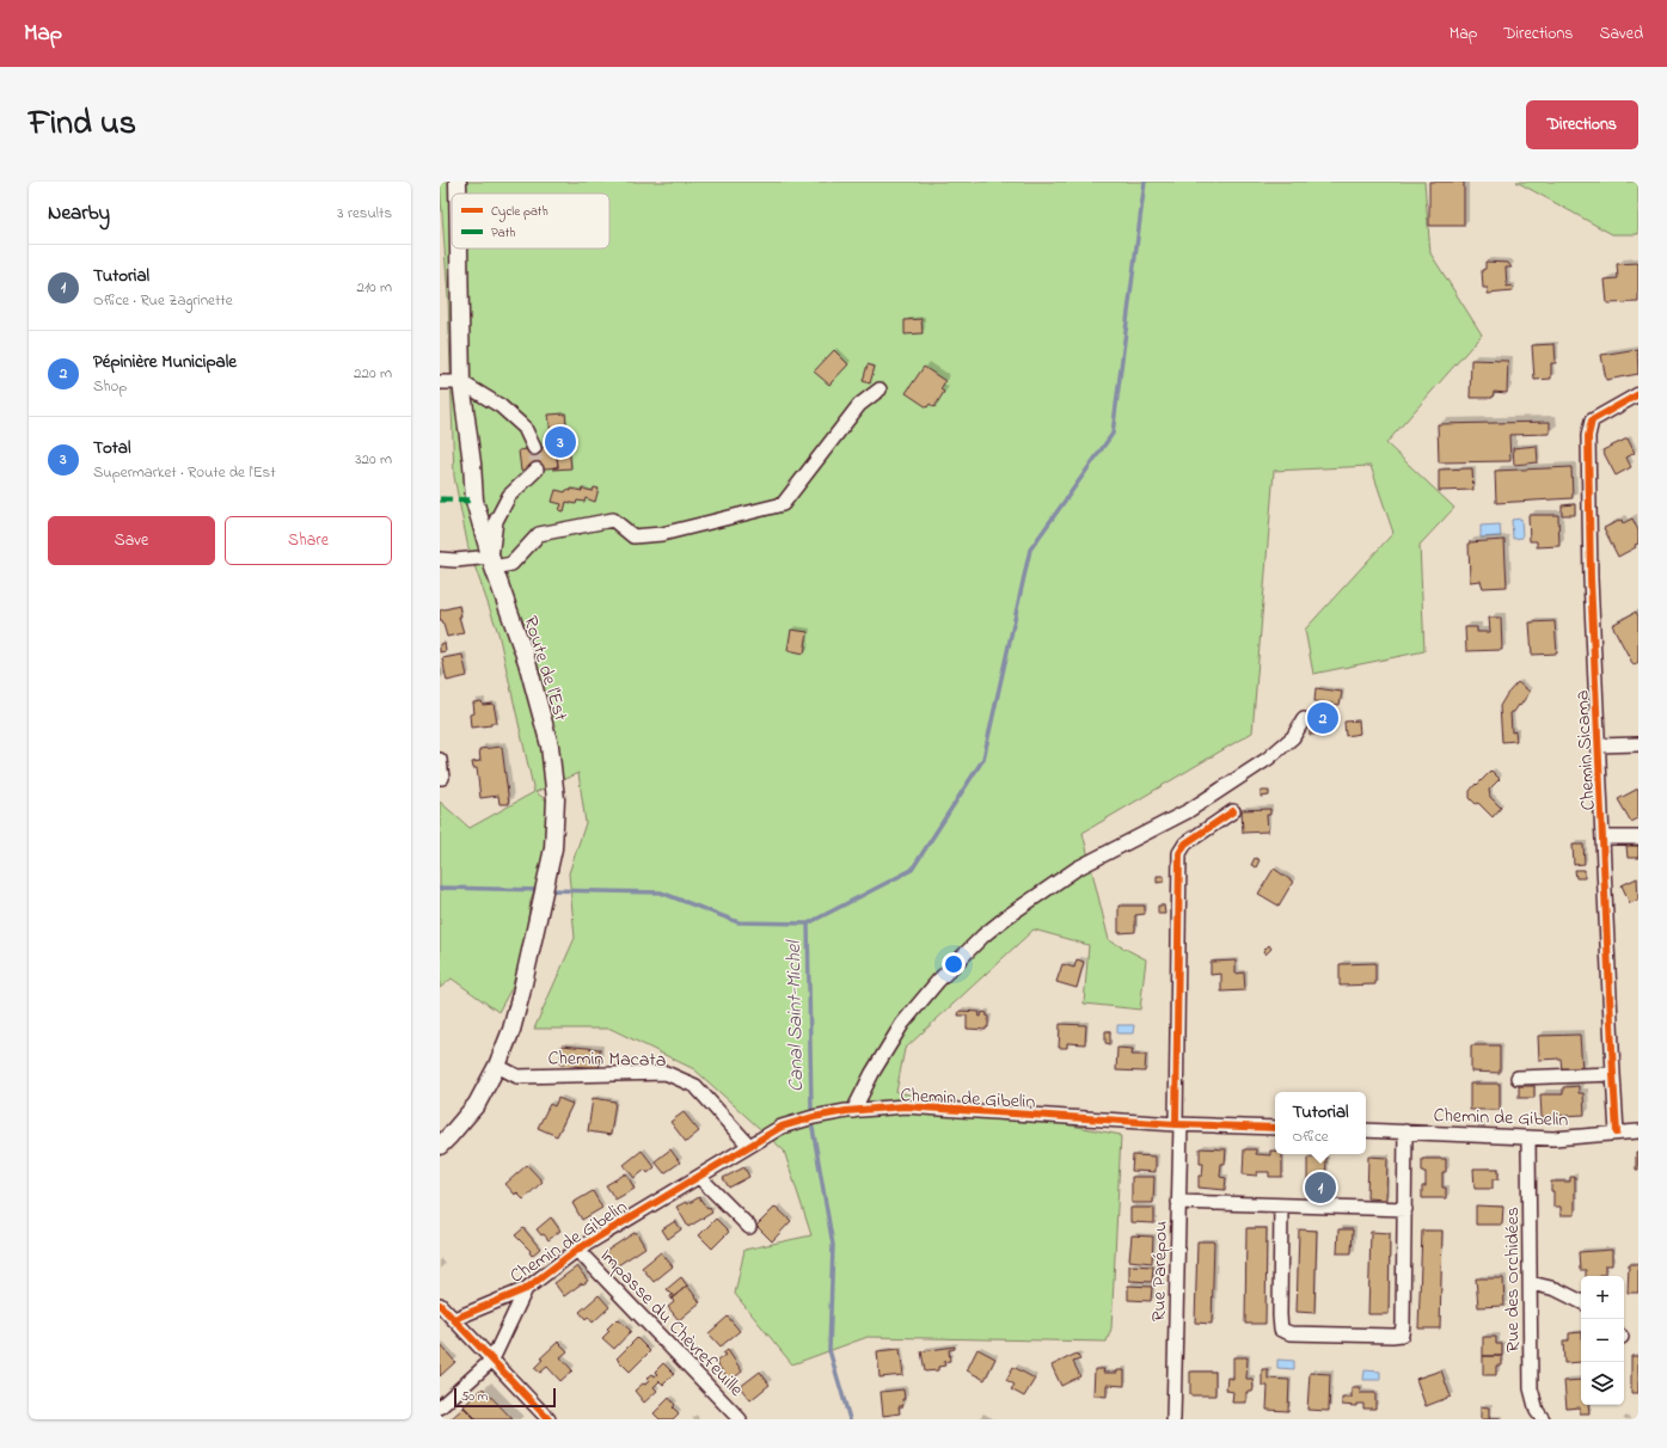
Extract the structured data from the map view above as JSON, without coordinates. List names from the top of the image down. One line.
{"streets":{"main road":["Route de l'Est"],"street":["Chemin Sicama","Chemin Macata","Chemin de Gibelin","Rue Parépou","Rue des Orchidées","Impasse du Chèvrefeuille"]},"crossings":[["Route de l'Est","Chemin Macata"],["Chemin Sicama","Chemin de Gibelin"],["Chemin Macata","Chemin de Gibelin"],["Chemin de Gibelin","Rue Parépou"],["Chemin de Gibelin","Rue des Orchidées"],["Chemin de Gibelin","Impasse du Chèvrefeuille"]],"water":["Canal Saint-Michel"],"legend":["Cycle path","Path"],"scale_bar":"50 m","page":{"header":"Map","nav":["Map","Directions","Saved"],"title":"Find us","buttons":["Directions",["Save","Share"]],"heading":["Nearby","3 results"],"list":[{"mark":"1","name":"Tutorial","note":"Office · Rue Zagrinette","value":"210 m"},{"mark":"2","name":"Pépinière Municipale","note":"Shop","value":"220 m"},{"mark":"3","name":"Total","note":"Supermarket · Route de l'Est","value":"320 m"}],"pins":["3","2","1"],"popup":["Tutorial","Office"],"map_buttons":["+","−"],"scale":"50 m"}}
